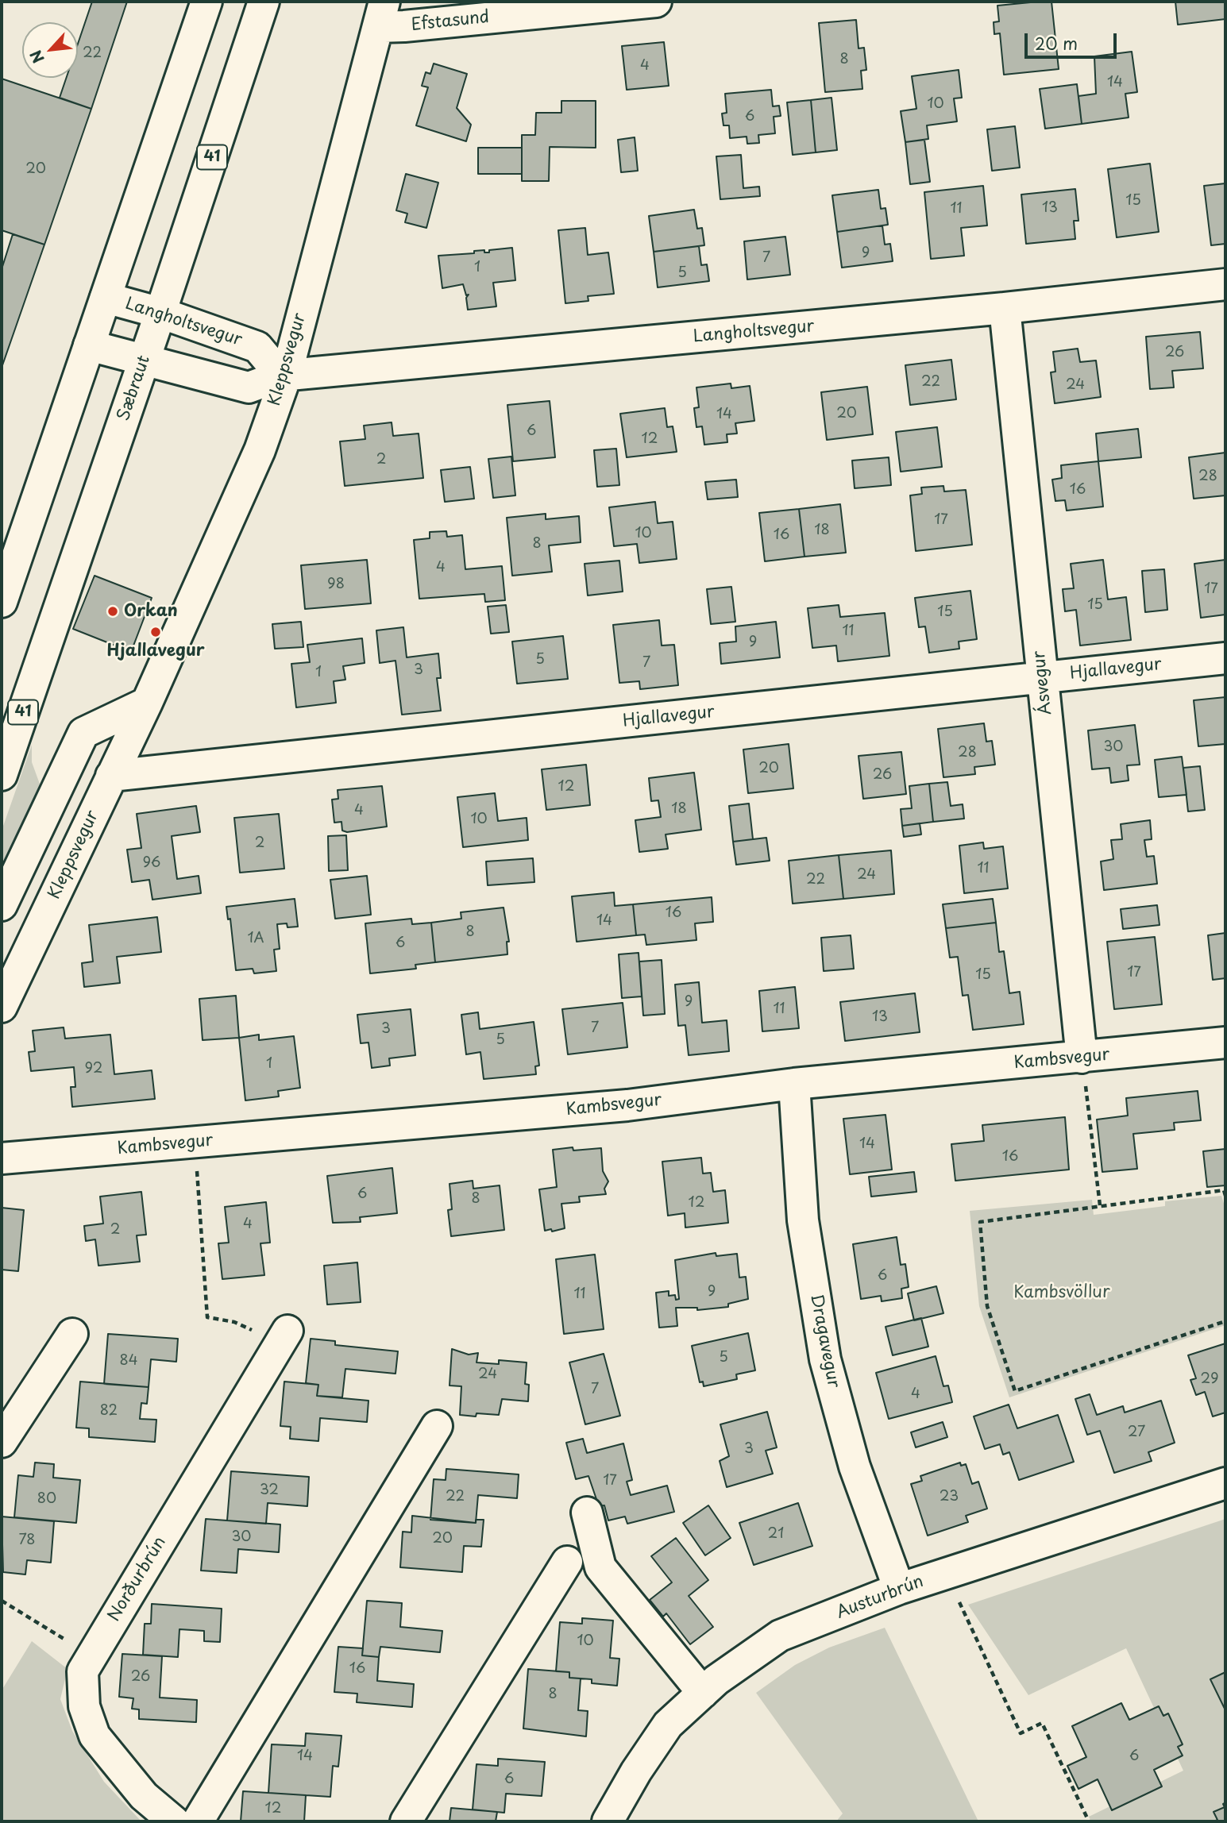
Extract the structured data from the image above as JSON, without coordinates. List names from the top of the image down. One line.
{"streets":{"street":["Efstasund","41","Langholtsvegur","Kleppsvegur","Sæbraut","Hjallavegur","Ásvegur","Kambsvegur","Dragavegur","Norðurbrún","Austurbrún"]},"crossings":[["Efstasund","Kleppsvegur"],["Langholtsvegur","Kleppsvegur"],["Langholtsvegur","Sæbraut"],["Langholtsvegur","Ásvegur"],["Kleppsvegur","Hjallavegur"],["Hjallavegur","Ásvegur"],["Ásvegur","Kambsvegur"],["Kambsvegur","Dragavegur"],["Dragavegur","Austurbrún"]],"parks":["Kambsvöllur"],"places":["Orkan","Hjallavegur"],"house_numbers":["22","8","4","14","10","6","20","15","13","11","9","7","1","5","26","22","24","20","14","6","12","2","28","16","17","18","10","16","8","4","98","17","15","15","11","9","5","7","3","1","30","28","20","26","12","18","4","10","2","96","11","24","22","16","14","8","1A","6","17","15","9","11","13","7","3","5","1","92","14","16","6","8","12","4","2","6","9","11","5","84","24","29","7","4","82","27","3","17","32","22","23","80","21","30","20","78","10","16","26","8","14","6","6","12"],"scale_bar":"20 m","north":"bottom left"}
